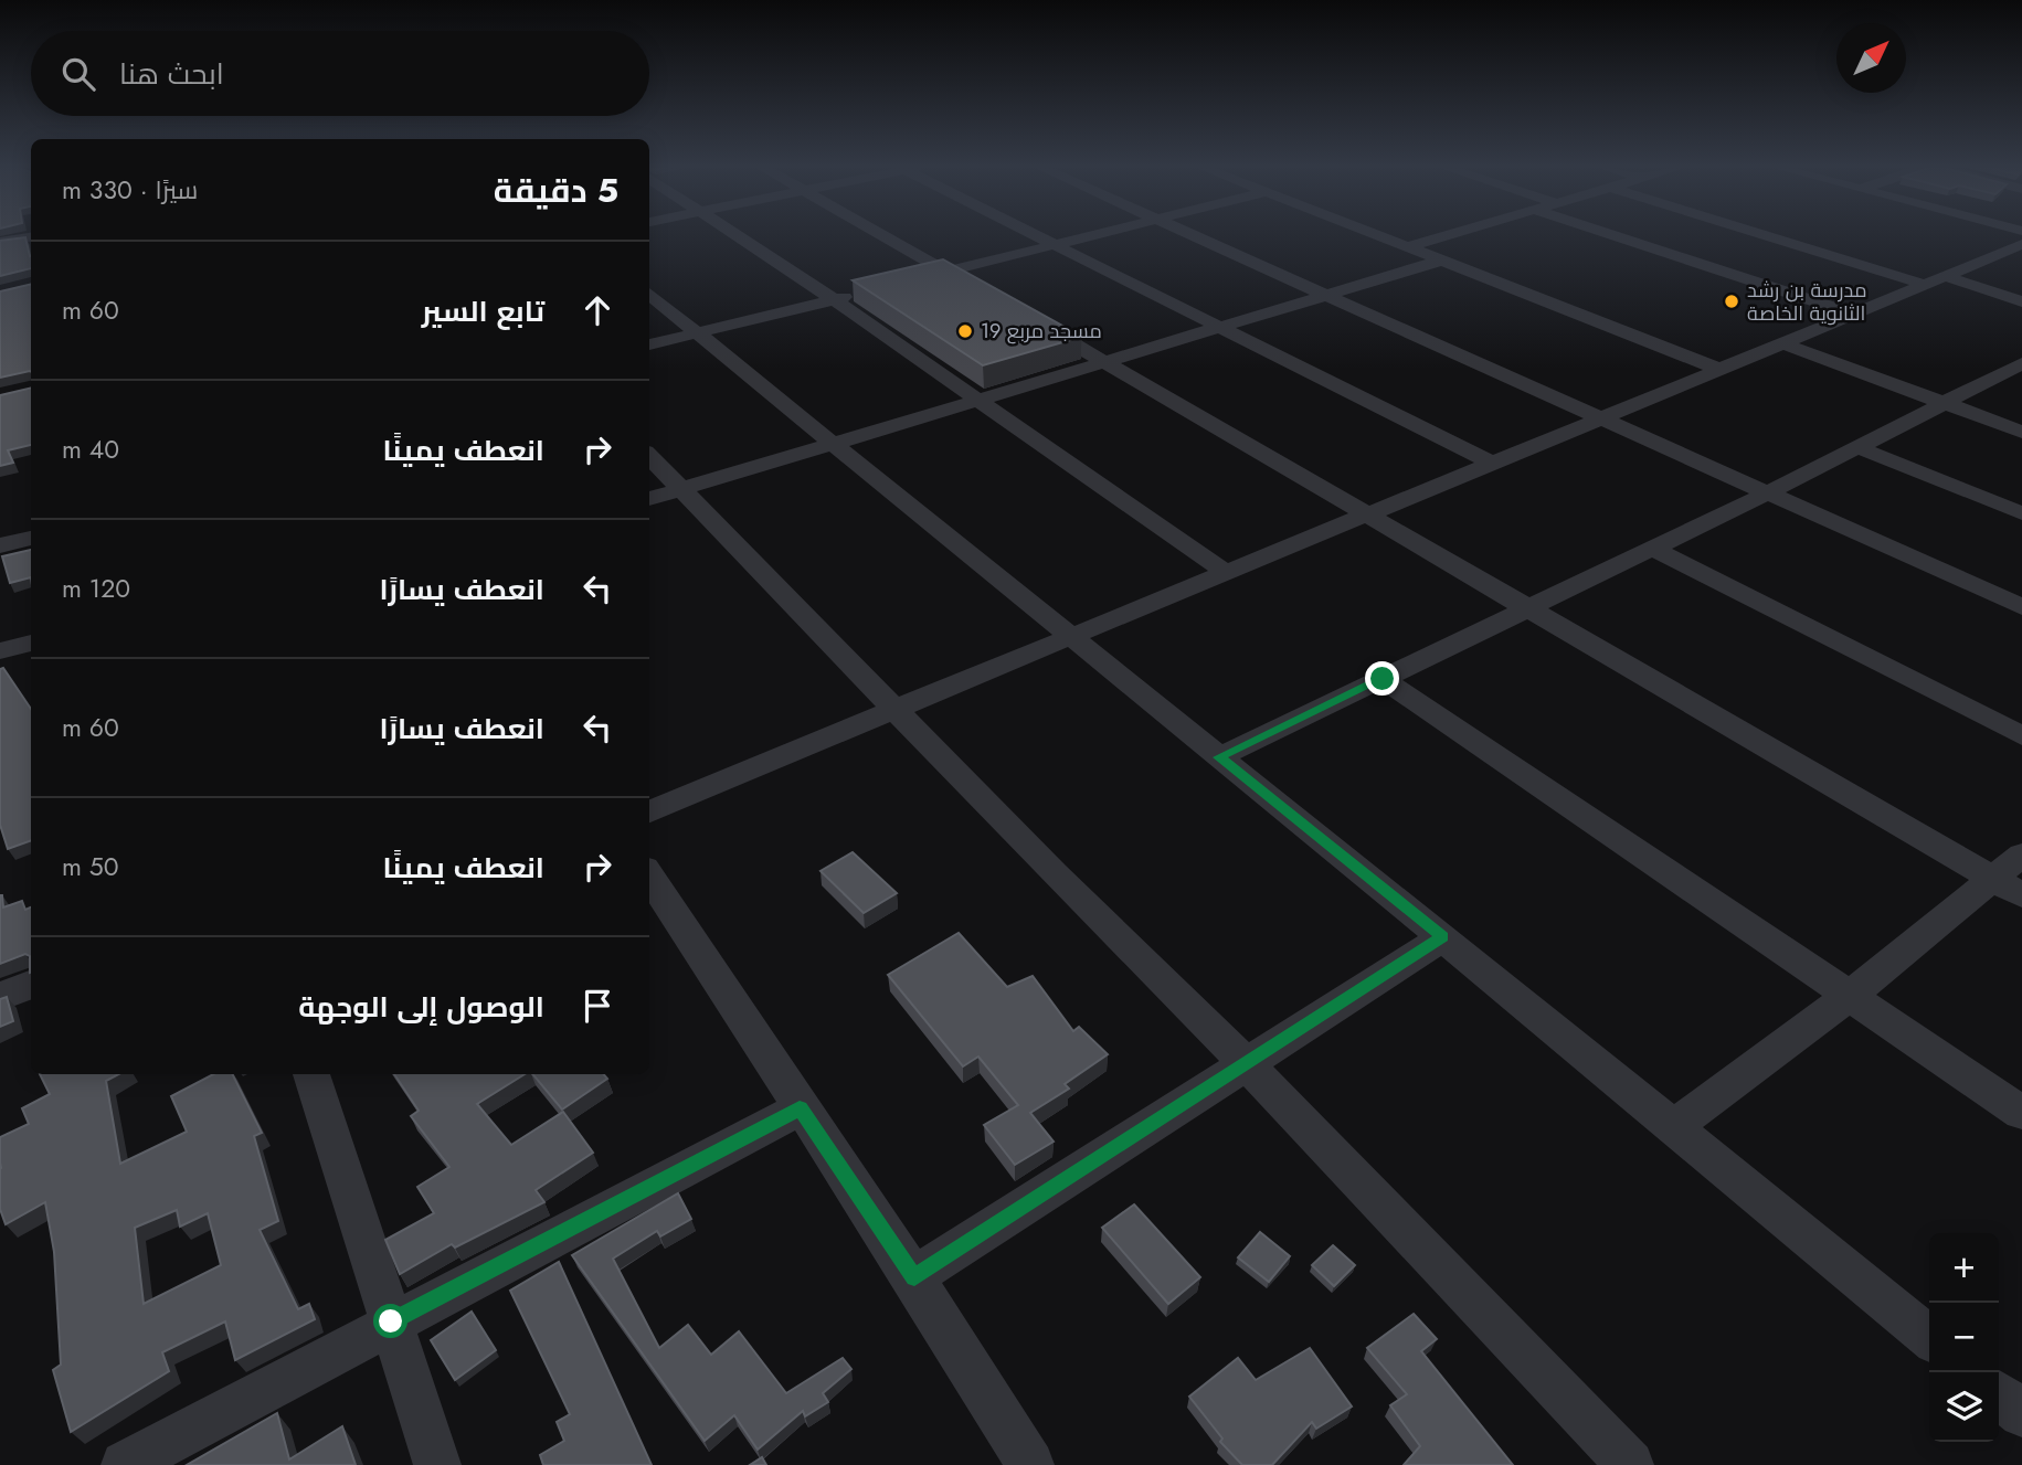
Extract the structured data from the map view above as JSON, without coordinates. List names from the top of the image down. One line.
{"places":["مدرسة بن رشد الثانوية الخاصة","مسجد مربع 19"],"north":"top right","page":{"search":"ابحث هنا","heading":["5 دقيقة","سيرًا · 330 m"],"list":[["تابع السير","60 m"],["انعطف يمينًا","40 m"],["انعطف يسارًا","120 m"],["انعطف يسارًا","60 m"],["انعطف يمينًا","50 m"],"الوصول إلى الوجهة"],"map_buttons":["+","−"]}}
